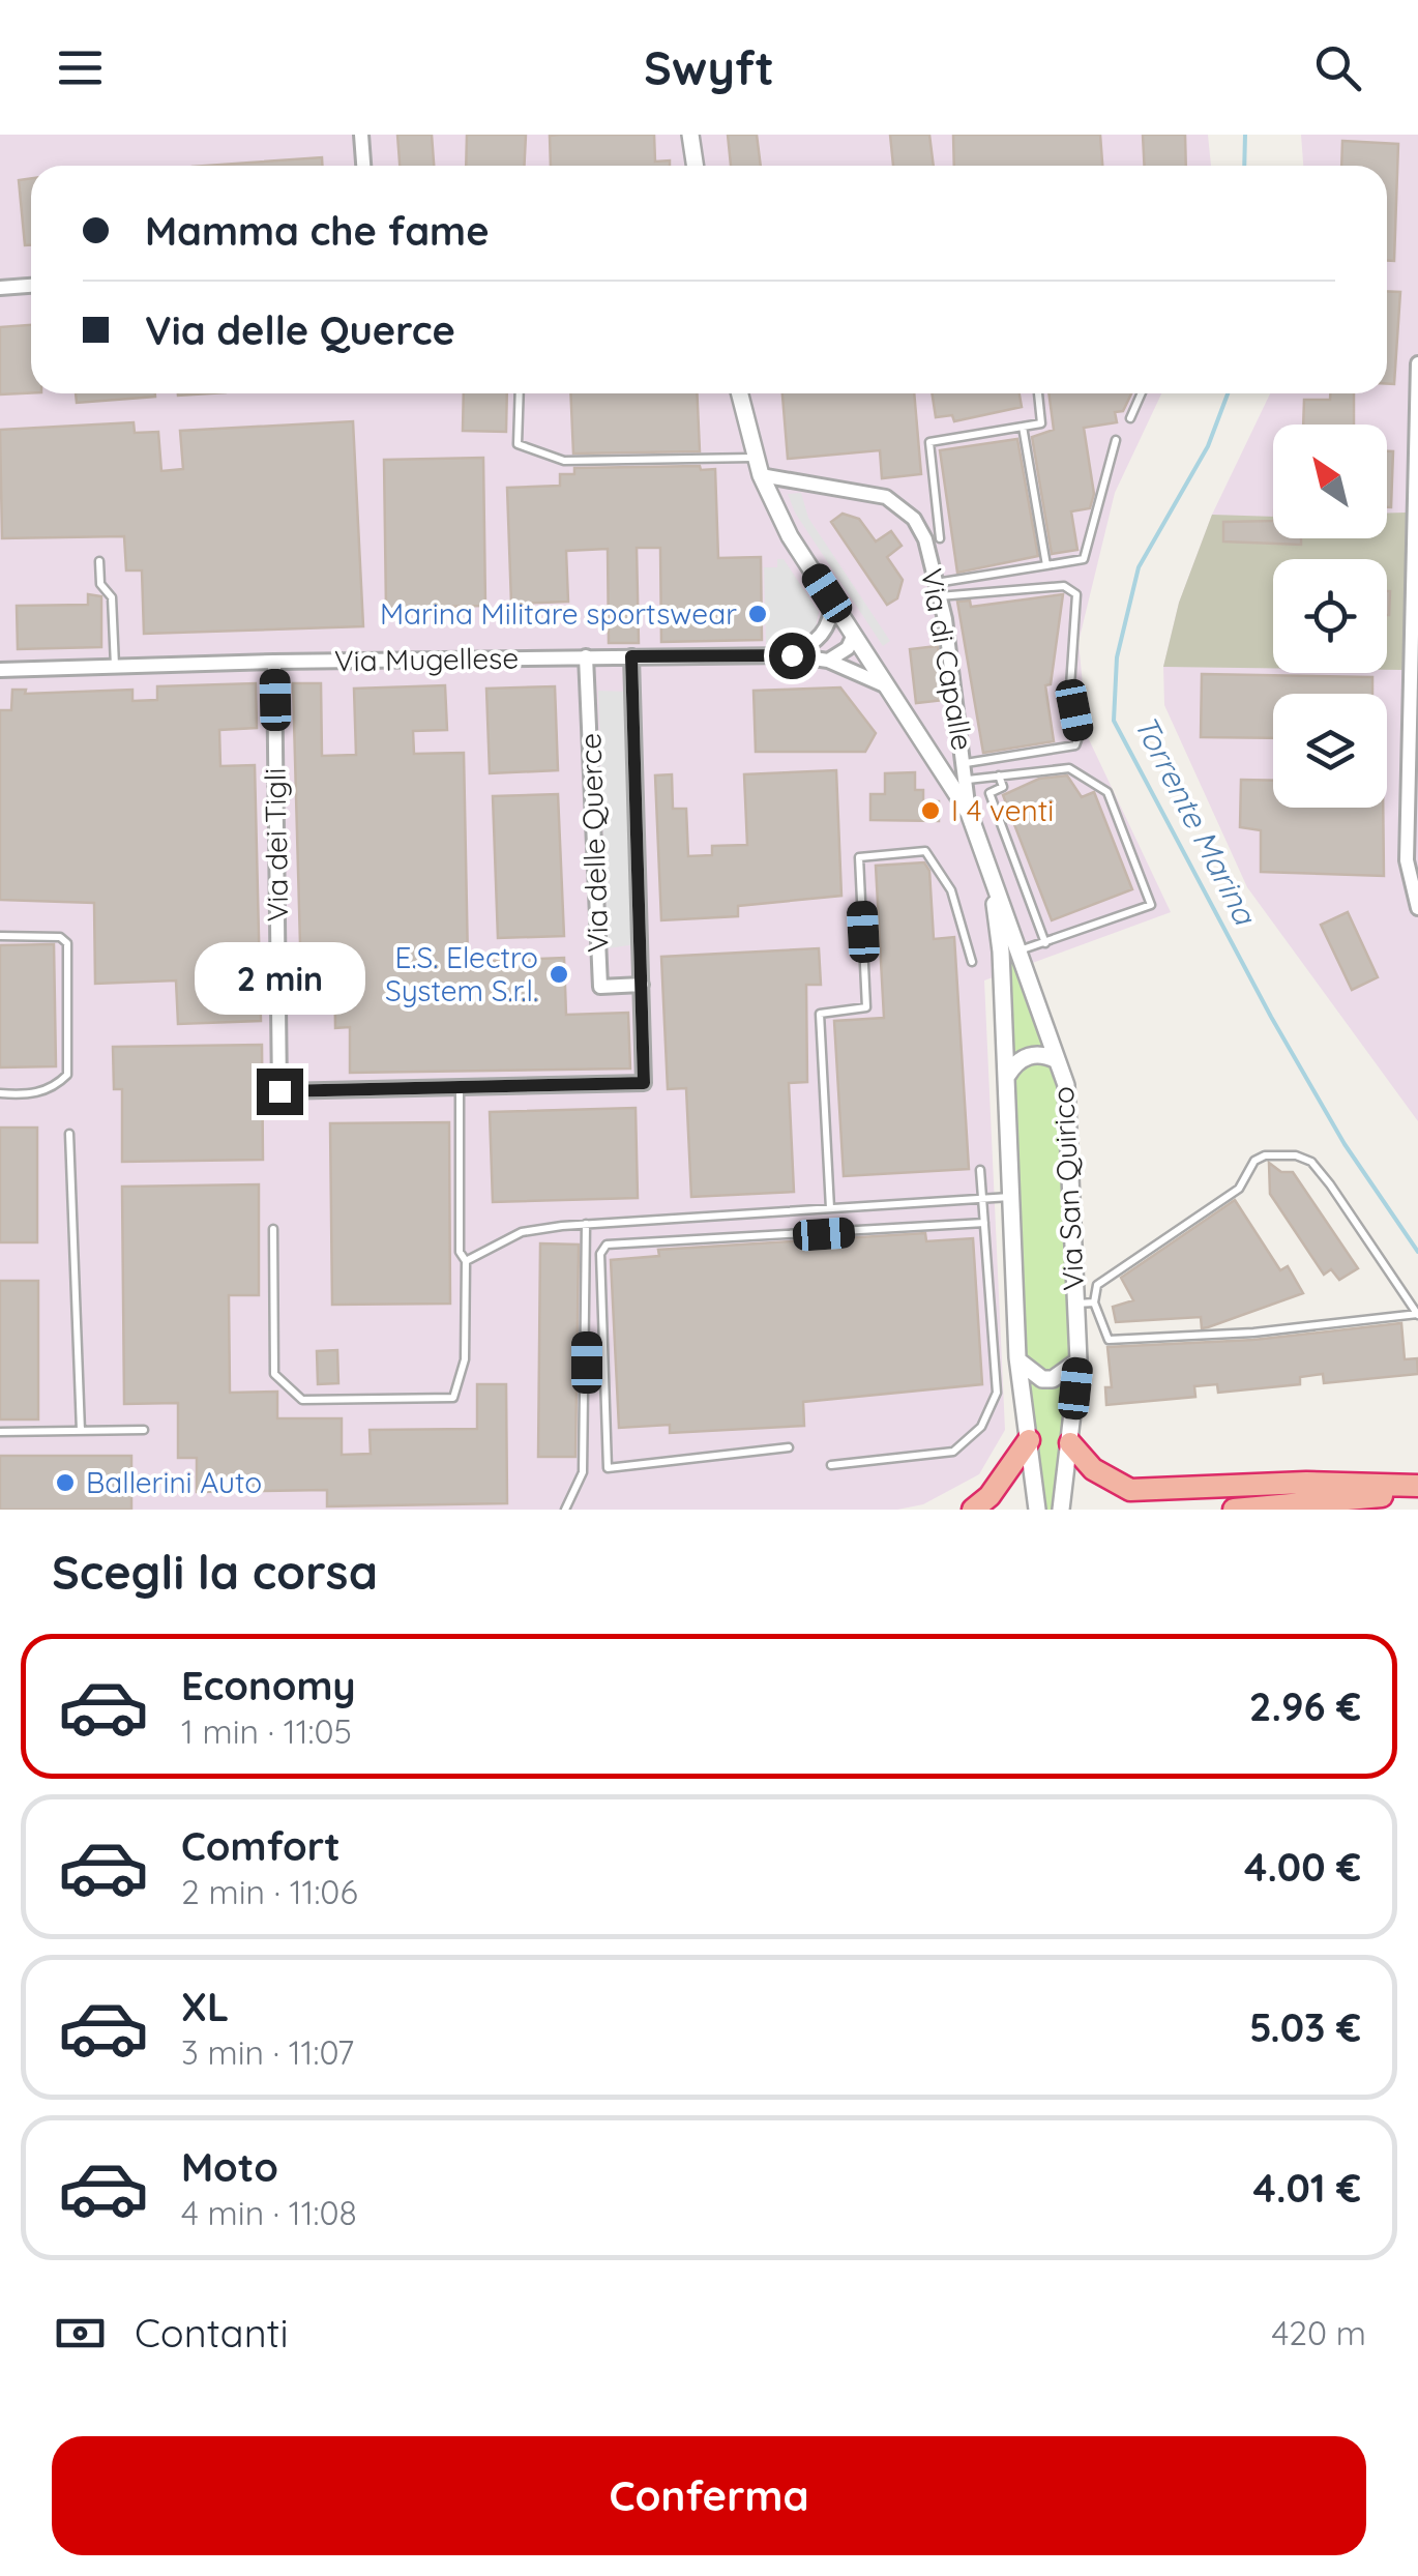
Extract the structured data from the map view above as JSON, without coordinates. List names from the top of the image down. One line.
{"streets":{"street":["Via Mugellese","Via di Capalle","Via delle Querce","Via dei Tigli","Via San Quirico"]},"crossings":[["Via Mugellese","Via delle Querce"],["Via Mugellese","Via dei Tigli"],["Via Mugellese","Via San Quirico"],["Via di Capalle","Via San Quirico"],["Via delle Querce","Via dei Tigli"]],"water":["Torrente Marina"],"places":["Marina Militare sportswear","I 4 venti","E.S. Electro System S.r.l.","Ballerini Auto"],"north":"top left","page":{"header":"Swyft","banner":["Mamma che fame","Via delle Querce"],"bubble":"2 min","heading":"Scegli la corsa","list":[{"name":"Economy","note":"1 min · 11:05","value":"2.96 €"},{"name":"Comfort","note":"2 min · 11:06","value":"4.00 €"},{"name":"XL","note":"3 min · 11:07","value":"5.03 €"},{"name":"Moto","note":"4 min · 11:08","value":"4.01 €"}],"pay":["Contanti","420 m"],"buttons":"Conferma"}}
